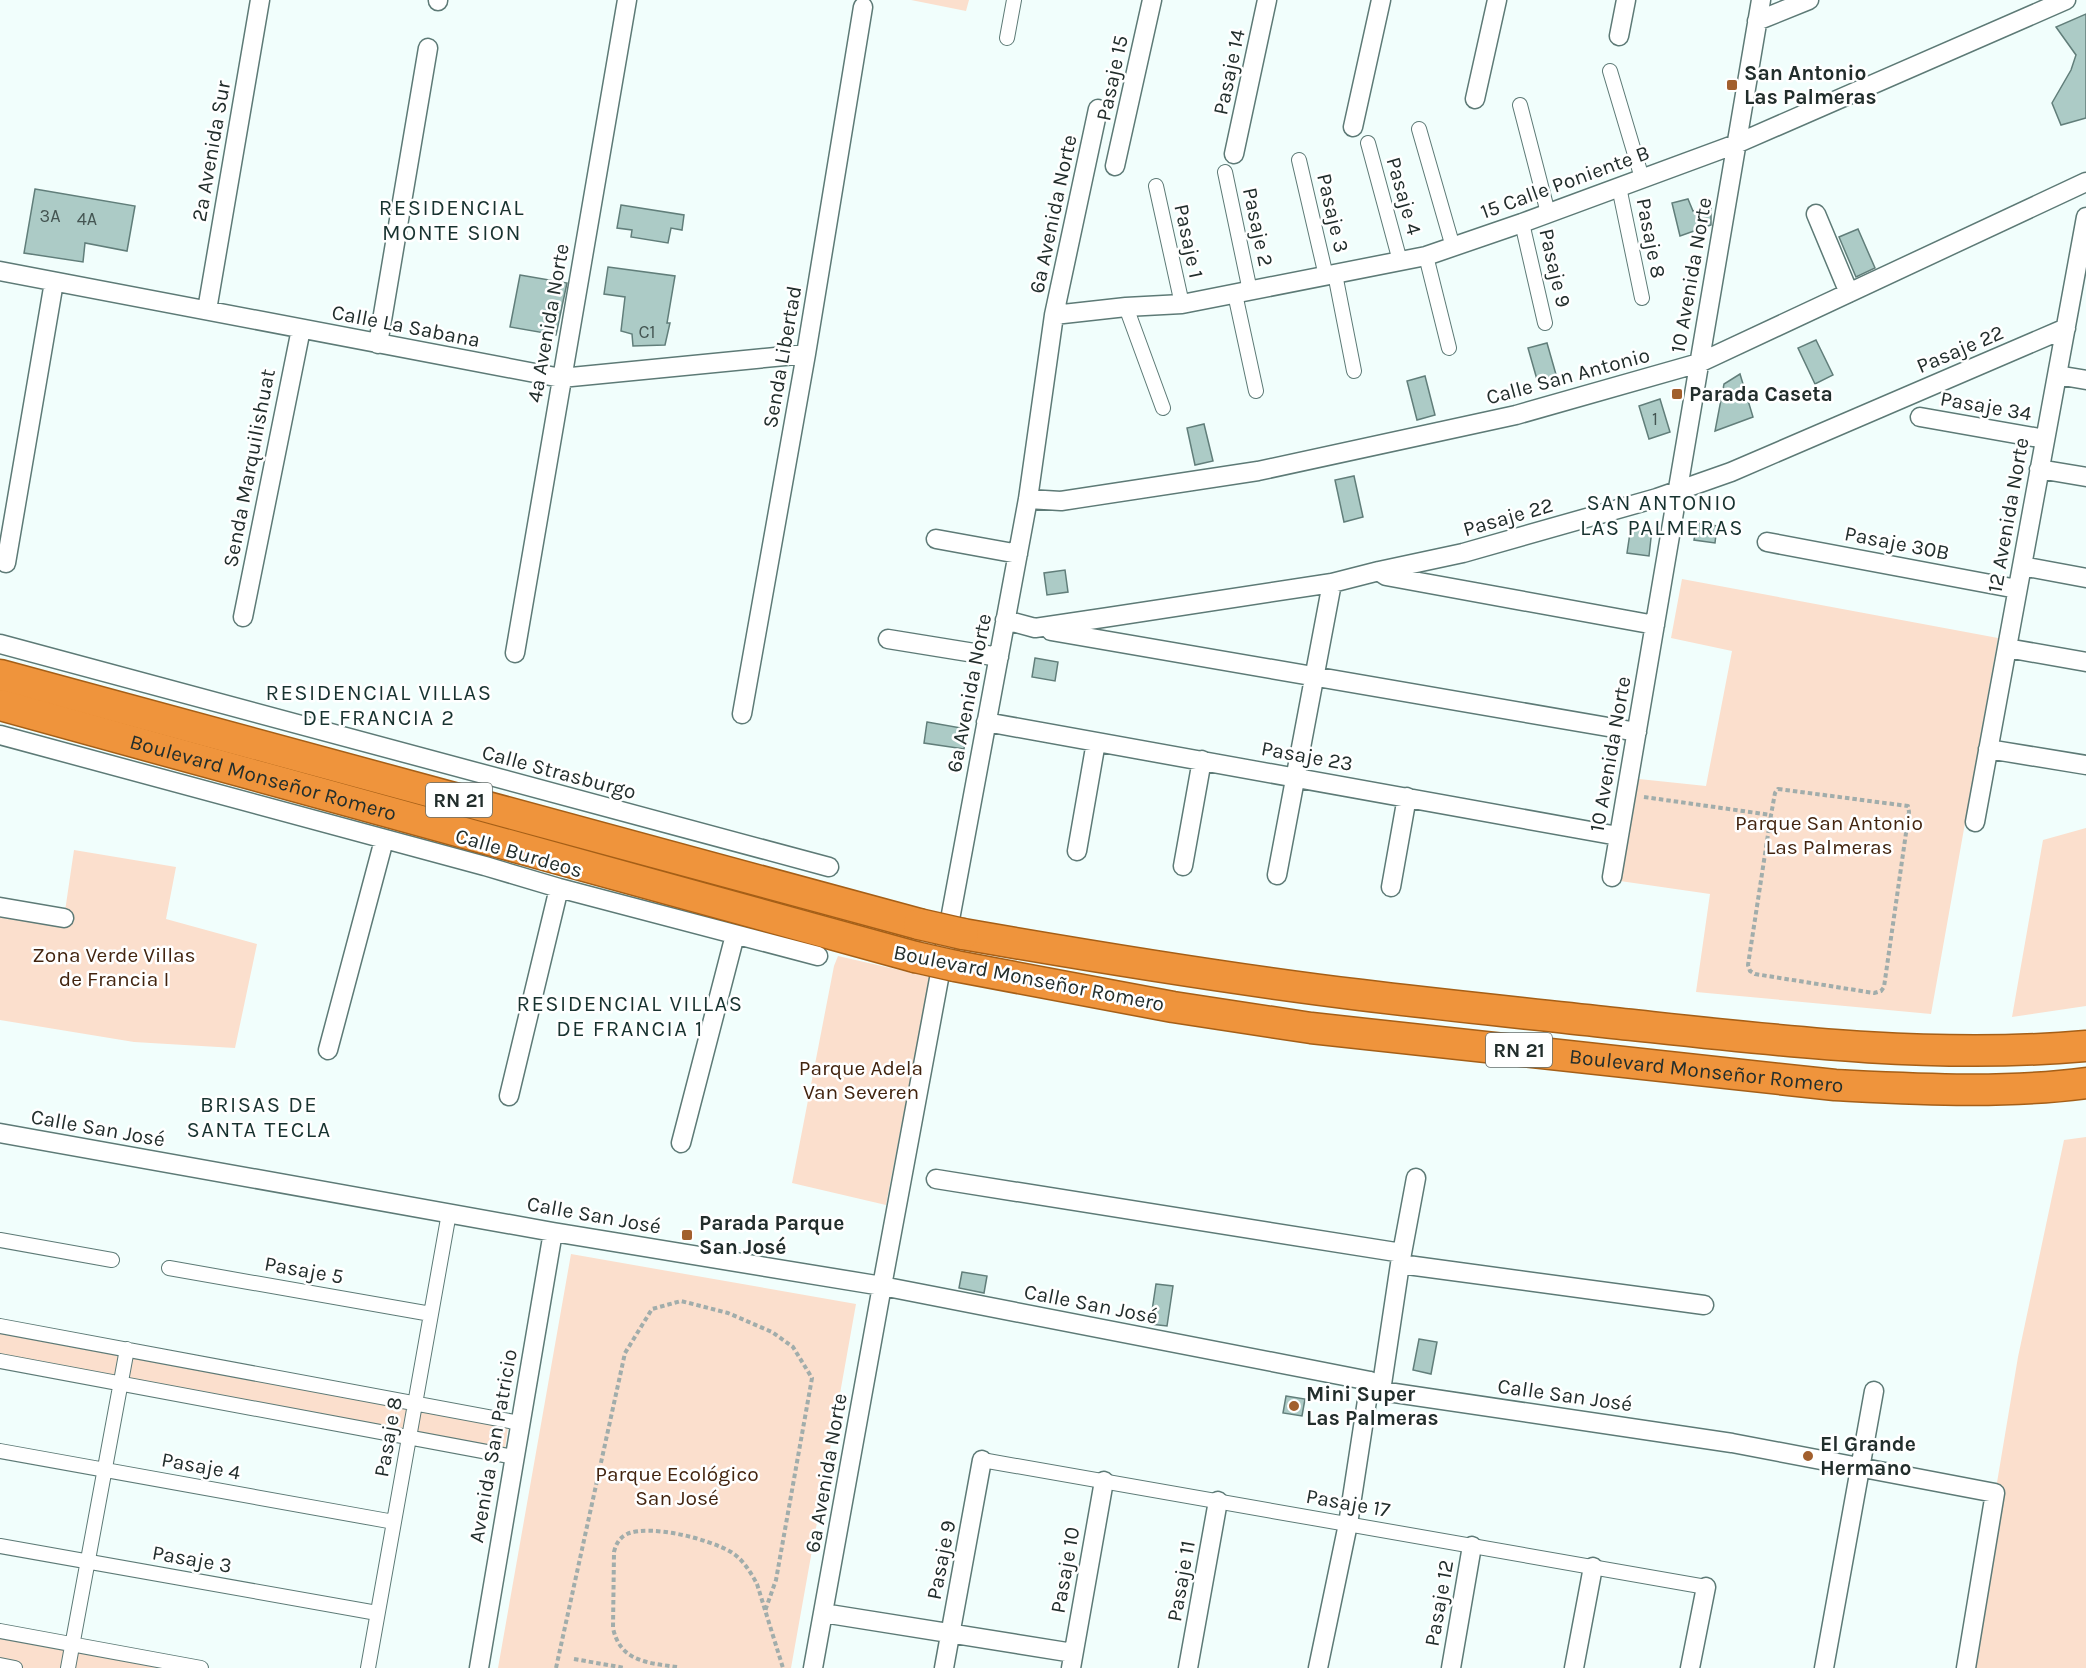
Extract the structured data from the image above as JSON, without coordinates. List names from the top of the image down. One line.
{"streets":{"highway":["Boulevard Monseñor Romero","RN 21"],"street":["Pasaje 14","Pasaje 15","2a Avenida Sur","15 Calle Poniente B","Pasaje 4","Pasaje 3","6a Avenida Norte","Pasaje 2","Pasaje 8","Pasaje 1","Pasaje 9","10 Avenida Norte","4a Avenida Norte","Calle La Sabana","Pasaje 22","Senda Libertad","Calle San Antonio","Pasaje 34","Senda Marquilishuat","12 Avenida Norte","Pasaje 30B","Pasaje 23","Calle Strasburgo","Calle Burdeos","Calle San José","Pasaje 5","Avenida San Patricio","6ª Avenida Norte","Pasaje 17","Pasaje 10","Pasaje 11","Pasaje 12"]},"crossings":[["2a Avenida Sur","Calle La Sabana"],["15 Calle Poniente B","Pasaje 4"],["15 Calle Poniente B","Pasaje 3"],["15 Calle Poniente B","6a Avenida Norte"],["15 Calle Poniente B","Pasaje 2"],["15 Calle Poniente B","Pasaje 8"],["15 Calle Poniente B","Pasaje 1"],["15 Calle Poniente B","Pasaje 9"],["15 Calle Poniente B","10 Avenida Norte"],["Pasaje 4","Pasaje 8"],["Pasaje 3","Pasaje 8"],["6a Avenida Norte","Pasaje 22"],["6a Avenida Norte","Calle San Antonio"],["6a Avenida Norte","Pasaje 23"],["6a Avenida Norte","Calle San José"],["6a Avenida Norte","6ª Avenida Norte"],["Pasaje 8","Calle San José"],["Pasaje 8","Pasaje 5"],["Pasaje 9","Pasaje 17"],["10 Avenida Norte","Pasaje 22"],["10 Avenida Norte","Calle San Antonio"],["10 Avenida Norte","Pasaje 23"],["4a Avenida Norte","Calle La Sabana"],["Calle La Sabana","Senda Libertad"],["Calle La Sabana","Senda Marquilishuat"],["Pasaje 22","12 Avenida Norte"],["Pasaje 34","12 Avenida Norte"],["12 Avenida Norte","Pasaje 30B"],["Calle San José","Avenida San Patricio"],["Calle San José","6ª Avenida Norte"],["Pasaje 17","Pasaje 10"],["Pasaje 17","Pasaje 11"],["Pasaje 17","Pasaje 12"]],"districts":["RESIDENCIAL MONTE SION","SAN ANTONIO LAS PALMERAS","RESIDENCIAL VILLAS DE FRANCIA 2","RESIDENCIAL VILLAS DE FRANCIA 1","BRISAS DE SANTA TECLA"],"parks":["Parque San Antonio Las Palmeras","Zona Verde Villas de Francia I","Parque Adela Van Severen","Parque Ecológico San José"],"places":{"transit":["San Antonio Las Palmeras","Parada Caseta","Parada Parque San José"],"other":["Mini Super Las Palmeras","El Grande Hermano"]},"house_numbers":["3A","4A","C1","1"]}
